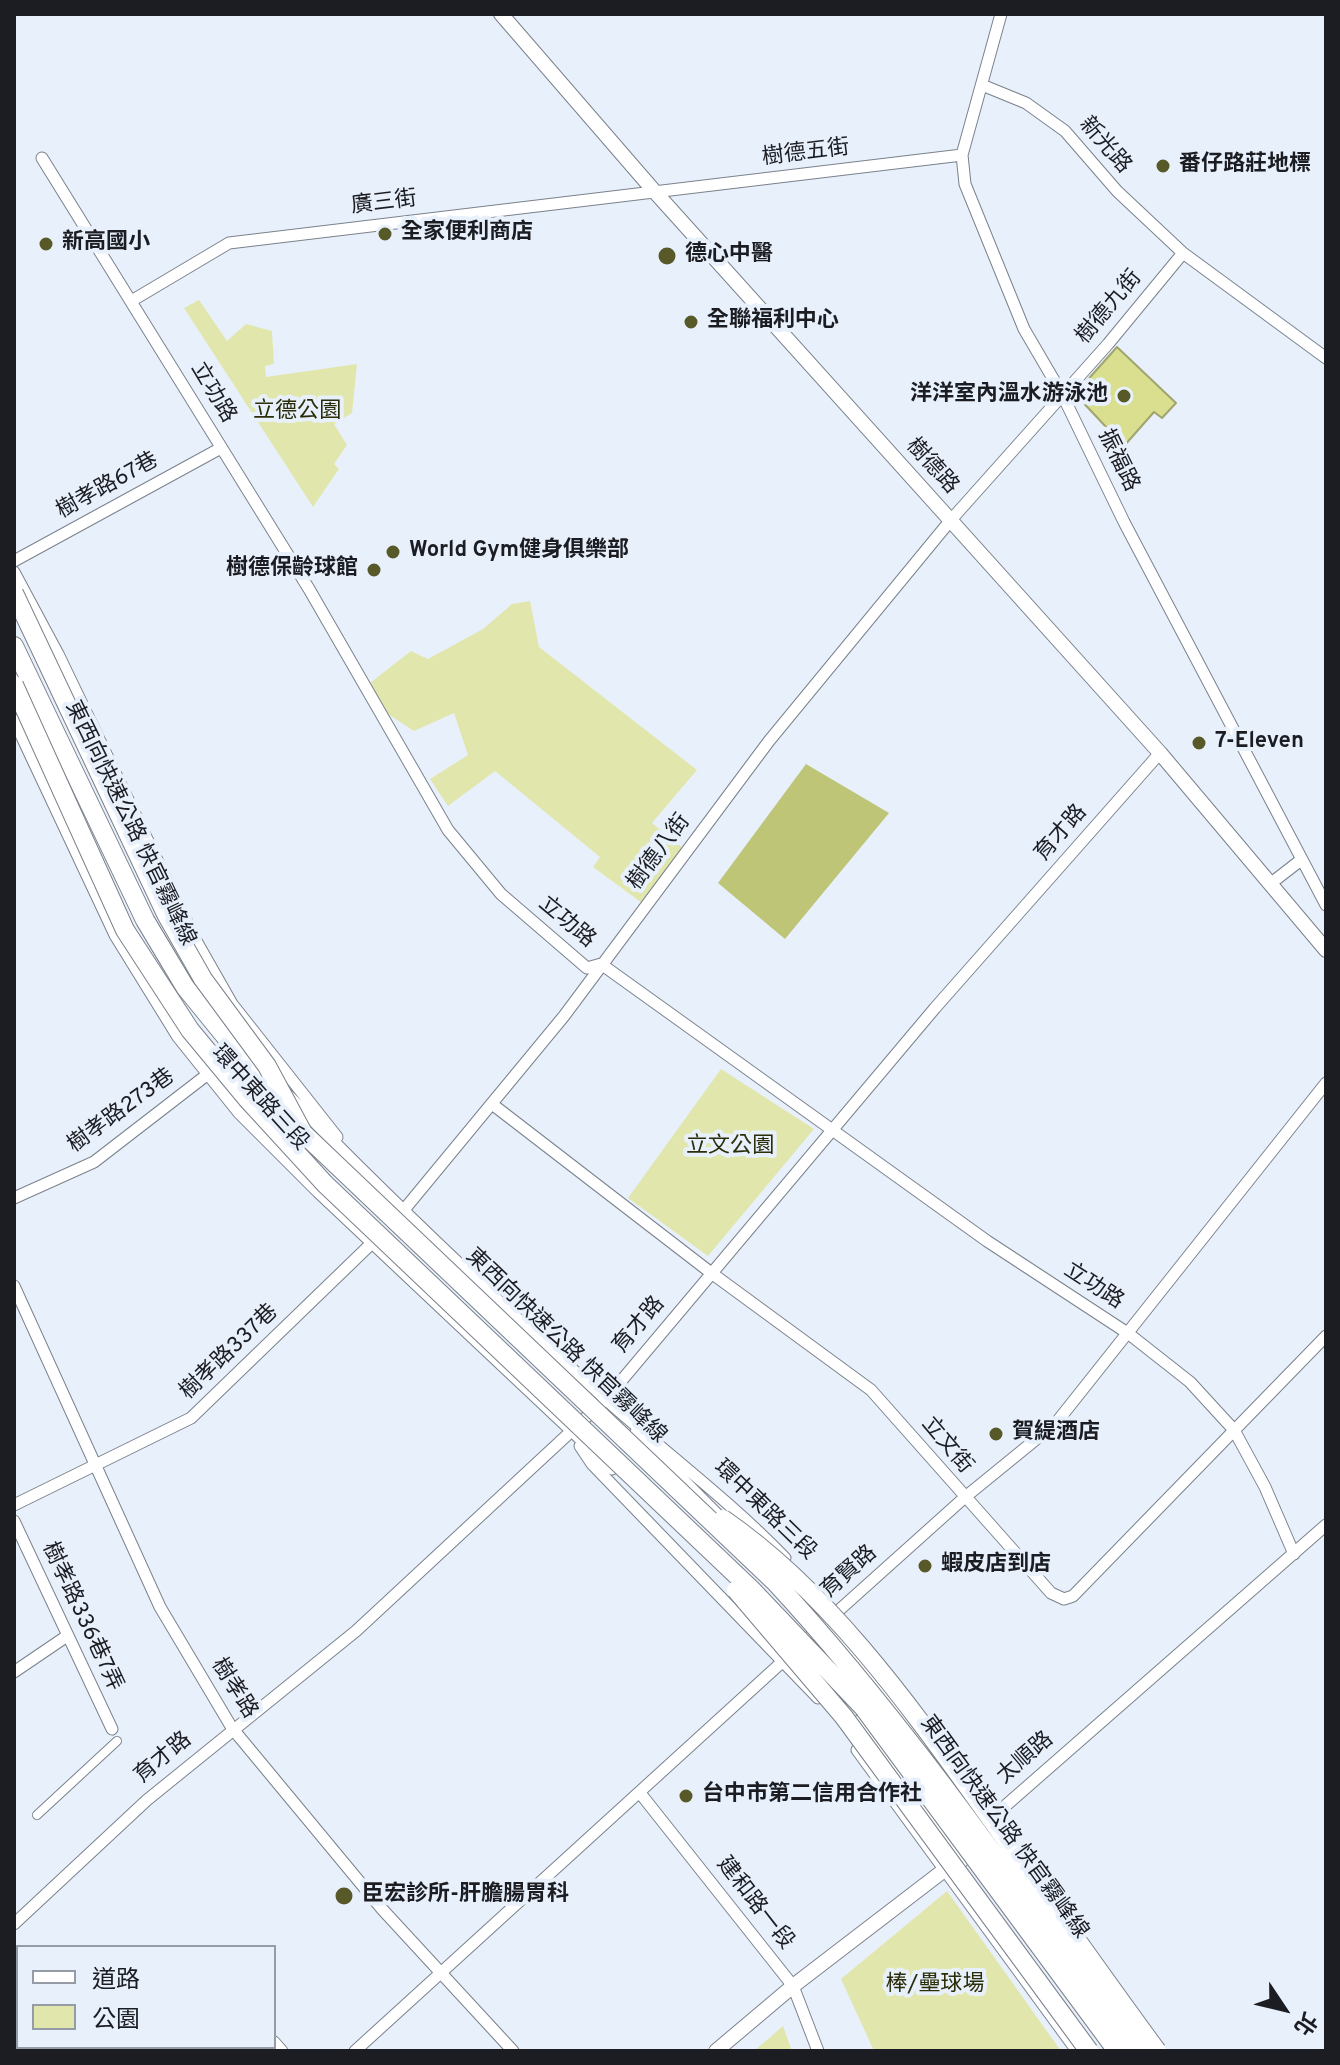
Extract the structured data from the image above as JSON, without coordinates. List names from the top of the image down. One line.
{"streets":{"highway":["東西向快速公路 快官霧峰線"],"street":["新光路","樹德五街","廣三街","樹德九街","立功路","振福路","樹德路","樹孝路67巷","育才路","樹德八街","環中東路三段","樹孝路273巷","樹孝路337巷","立文街","育賢路","樹孝路336巷7弄","樹孝路","太順路","建和路一段"]},"crossings":[["新光路","樹德九街"],["新光路","振福路"],["樹德五街","廣三街"],["樹德五街","振福路"],["樹德五街","樹德路"],["廣三街","立功路"],["廣三街","樹德路"],["樹德九街","振福路"],["樹德九街","樹德路"],["樹德九街","樹德八街"],["立功路","樹孝路67巷"],["立功路","育才路"],["立功路","樹德八街"],["立功路","立文街"],["立功路","育賢路"],["立功路","太順路"],["樹德路","育才路"],["樹德路","樹德八街"],["育才路","環中東路三段"],["育才路","立文街"],["育才路","樹孝路"],["樹德八街","環中東路三段"],["樹德八街","立文街"],["環中東路三段","樹孝路273巷"],["環中東路三段","樹孝路337巷"],["環中東路三段","育賢路"],["環中東路三段","太順路"],["樹孝路337巷","樹孝路"],["立文街","育賢路"],["育賢路","樹孝路"],["育賢路","建和路一段"],["太順路","建和路一段"]],"parks":["立德公園","立文公園","棒/壘球場"],"places":["番仔路莊地標","全家便利商店","新高國小","德心中醫","全聯福利中心","洋洋室內溫水游泳池","World Gym健身俱樂部","樹德保齡球館","7-Eleven","賀緹酒店","蝦皮店到店","台中市第二信用合作社","臣宏診所-肝膽腸胃科"],"legend":["道路","公園"],"north":"bottom right"}
